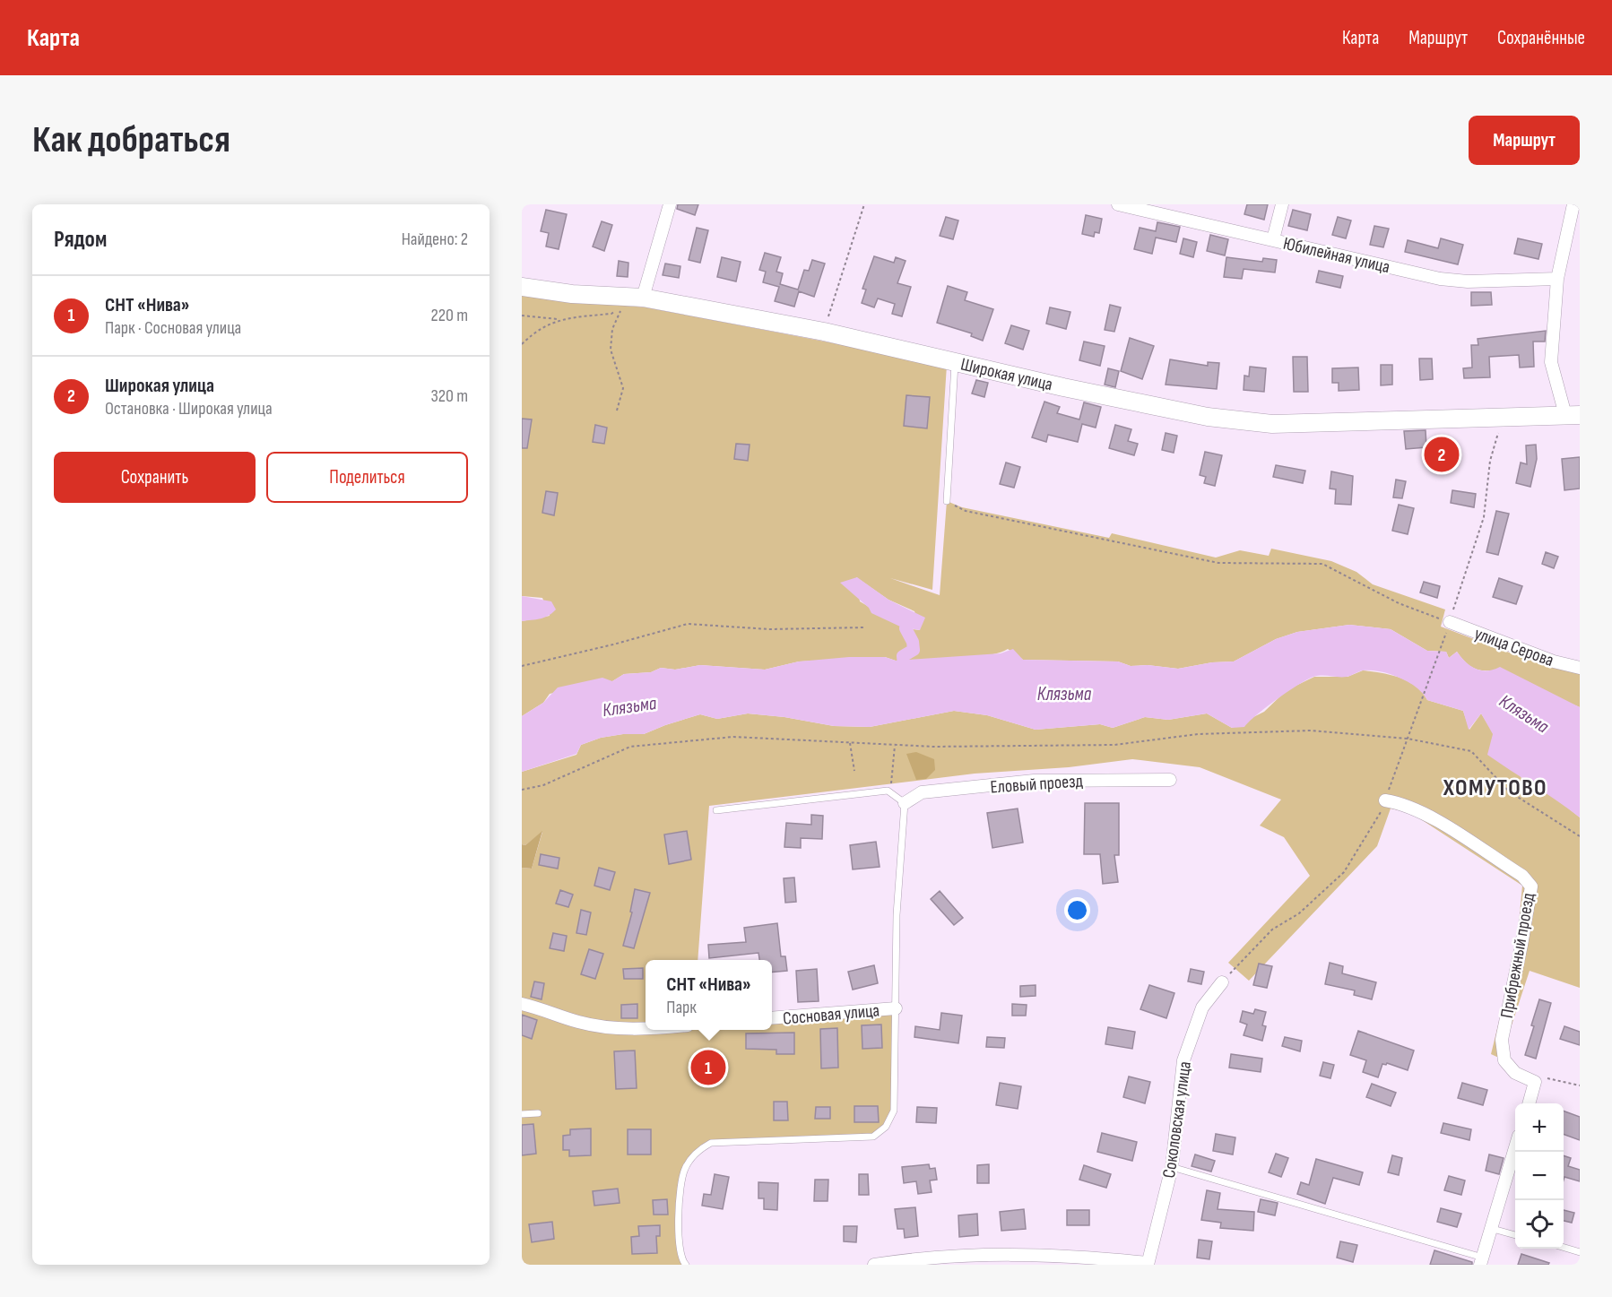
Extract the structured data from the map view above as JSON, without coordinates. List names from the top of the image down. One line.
{"streets":{"street":["Юбилейная улица","Широкая улица","улица Серова","Еловый проезд","Прибрежный проезд","Сосновая улица","Соколовская улица"]},"districts":["ХОМУТОВО"],"water":["Клязьма"],"page":{"header":"Карта","nav":["Карта","Маршрут","Сохранённые"],"buttons":["Маршрут",["Сохранить","Поделиться"]],"title":"Как добраться","heading":["Рядом","Найдено: 2"],"list":[{"mark":"1","name":"СНТ «Нива»","note":"Парк · Сосновая улица","value":"220 m"},{"mark":"2","name":"Широкая улица","note":"Остановка · Широкая улица","value":"320 m"}],"pins":["2","1"],"popup":["СНТ «Нива»","Парк"],"map_buttons":["+","−"]}}
